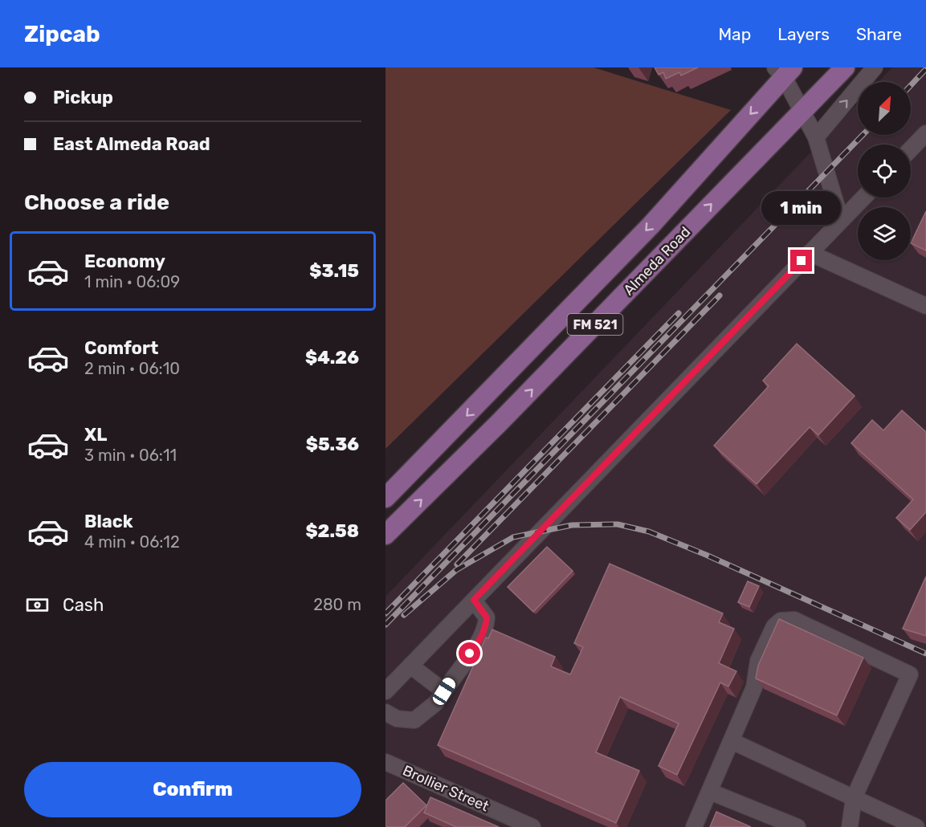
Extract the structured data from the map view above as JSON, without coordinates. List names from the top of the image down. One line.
{"streets":{"main road":["Almeda Road","FM 521"],"street":["Brollier Street"]},"north":"top right","page":{"header":"Zipcab","nav":["Map","Layers","Share"],"banner":["Pickup","East Almeda Road"],"heading":"Choose a ride","bubble":"1 min","list":[{"name":"Economy","note":"1 min · 06:09","value":"$3.15"},{"name":"Comfort","note":"2 min · 06:10","value":"$4.26"},{"name":"XL","note":"3 min · 06:11","value":"$5.36"},{"name":"Black","note":"4 min · 06:12","value":"$2.58"}],"pay":["Cash","280 m"],"buttons":"Confirm"}}
